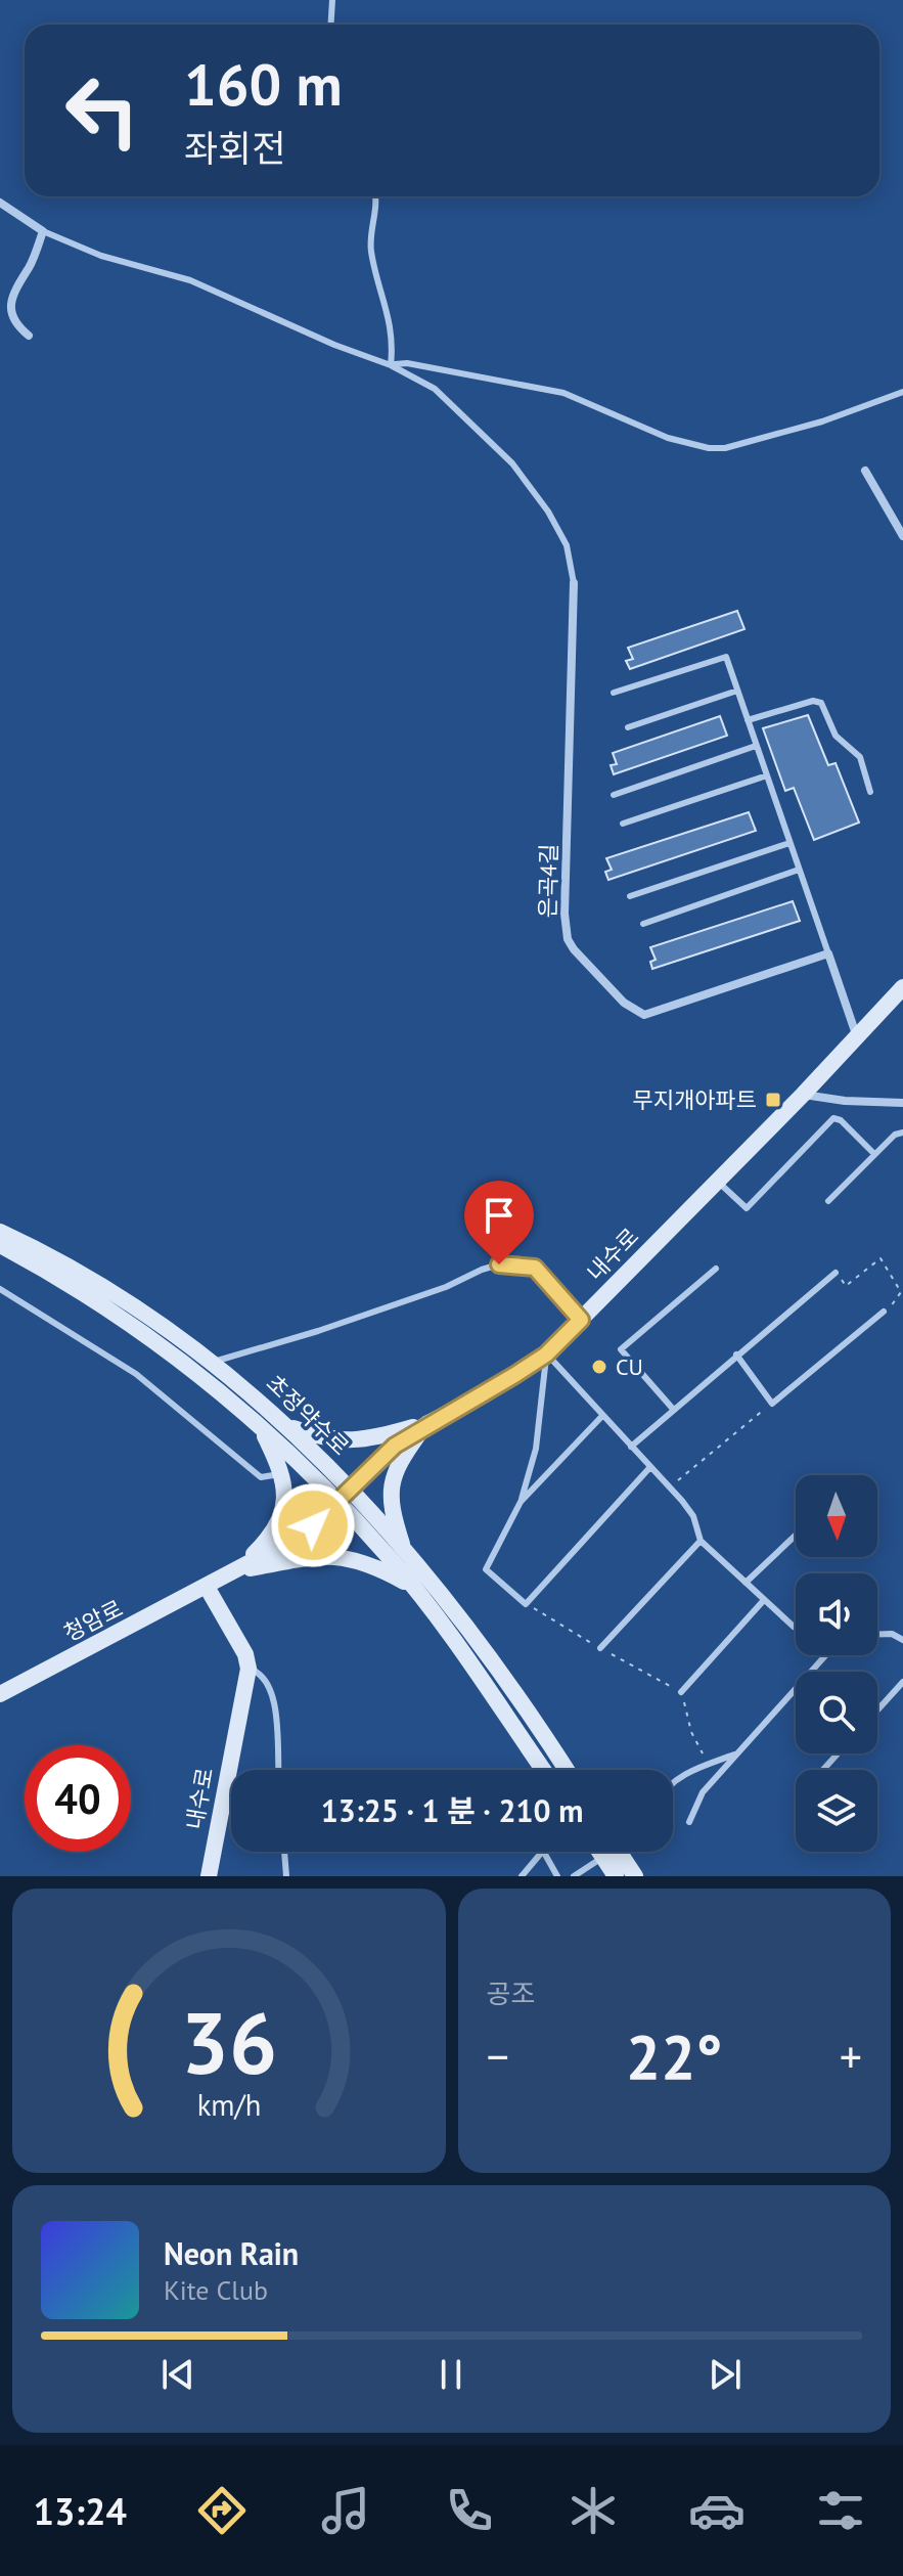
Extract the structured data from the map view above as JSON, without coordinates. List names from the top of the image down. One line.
{"streets":{"main road":["내수로","초정약수로","청암로"],"street":["은곡4길"]},"crossings":[["내수로","초정약수로"],["내수로","청암로"]],"places":{"transit":["무지개아파트"],"other":["CU"]},"north":"bottom","page":{"turn":["160 m","좌회전"],"limit":"40","trip":"13:25 · 1 분 · 210 m","tile":"공조","heat":["−","22°","+"],"song":["Neon Rain","Kite Club"],"tabs":"13:24","gauge":["36","km/h"]}}
